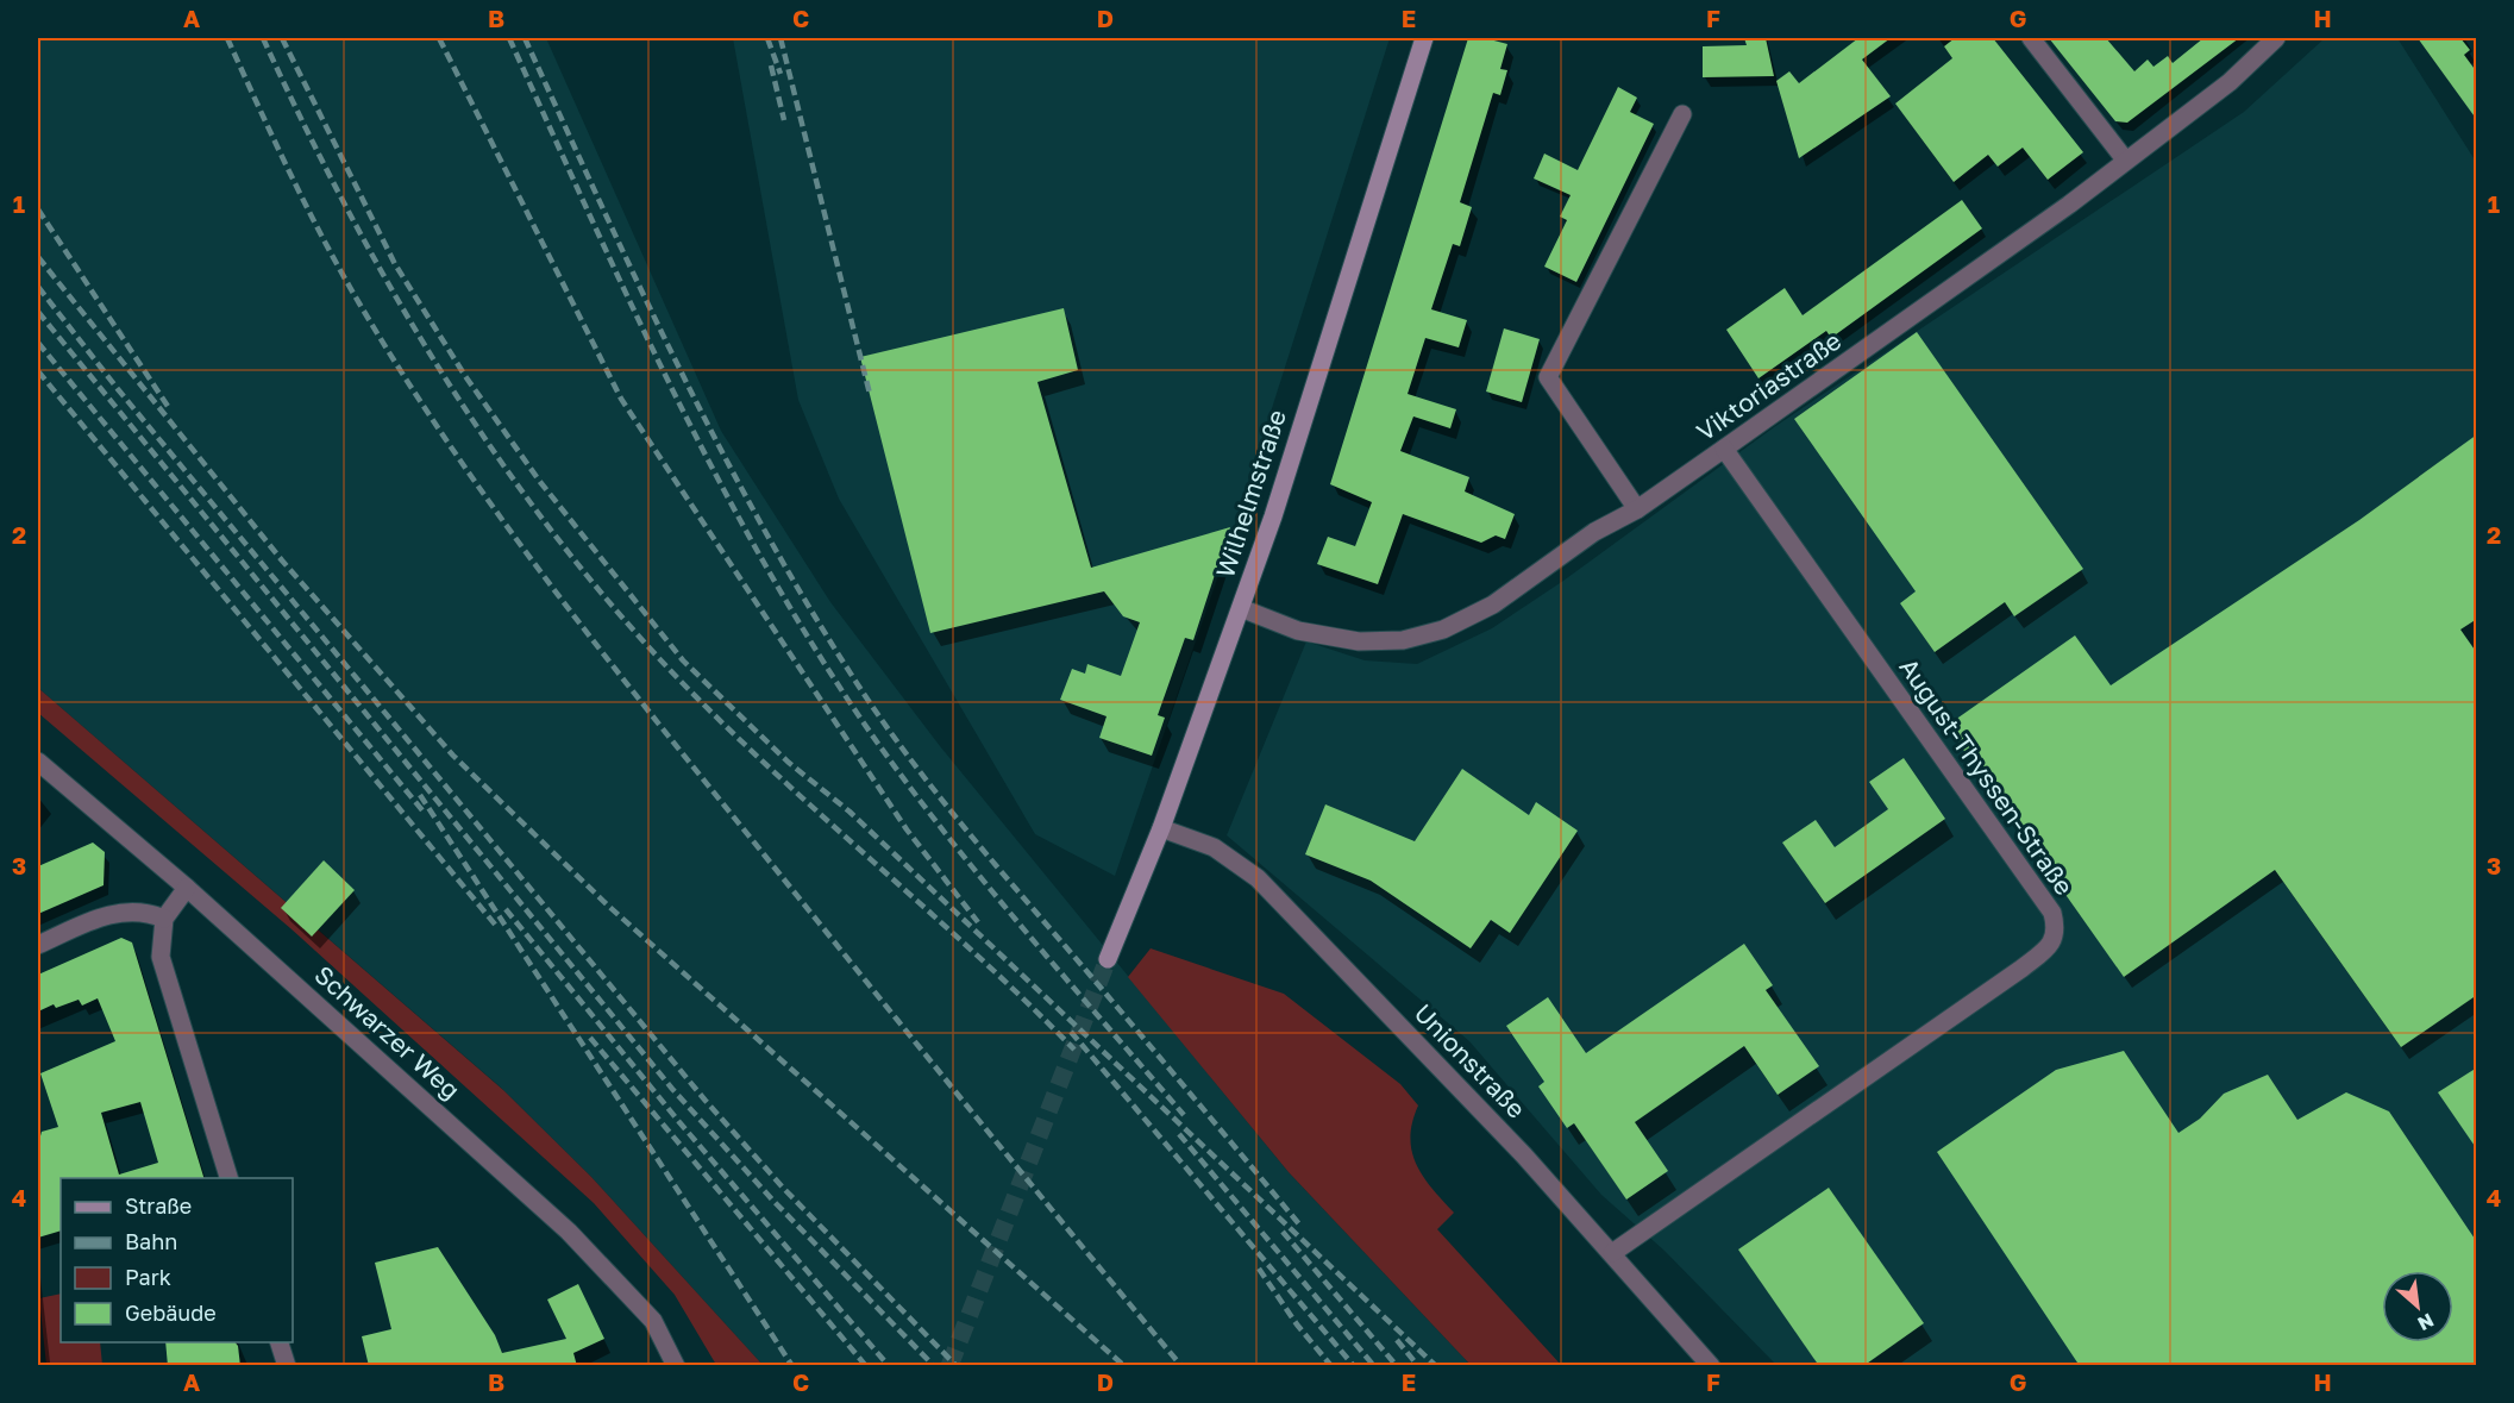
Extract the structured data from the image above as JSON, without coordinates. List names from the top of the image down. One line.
{"streets":{"main road":["Wilhelmstraße"],"street":["Viktoriastraße","August-Thyssen-Straße","Schwarzer Weg","Unionstraße"]},"crossings":[["Viktoriastraße","Wilhelmstraße"],["Viktoriastraße","August-Thyssen-Straße"],["Wilhelmstraße","Unionstraße"],["August-Thyssen-Straße","Unionstraße"]],"legend":["Straße","Bahn","Park","Gebäude"],"north":"bottom right","grid":{"columns":["A","B","C","D","E","F","G","H"],"rows":["1","2","3","4"]}}
